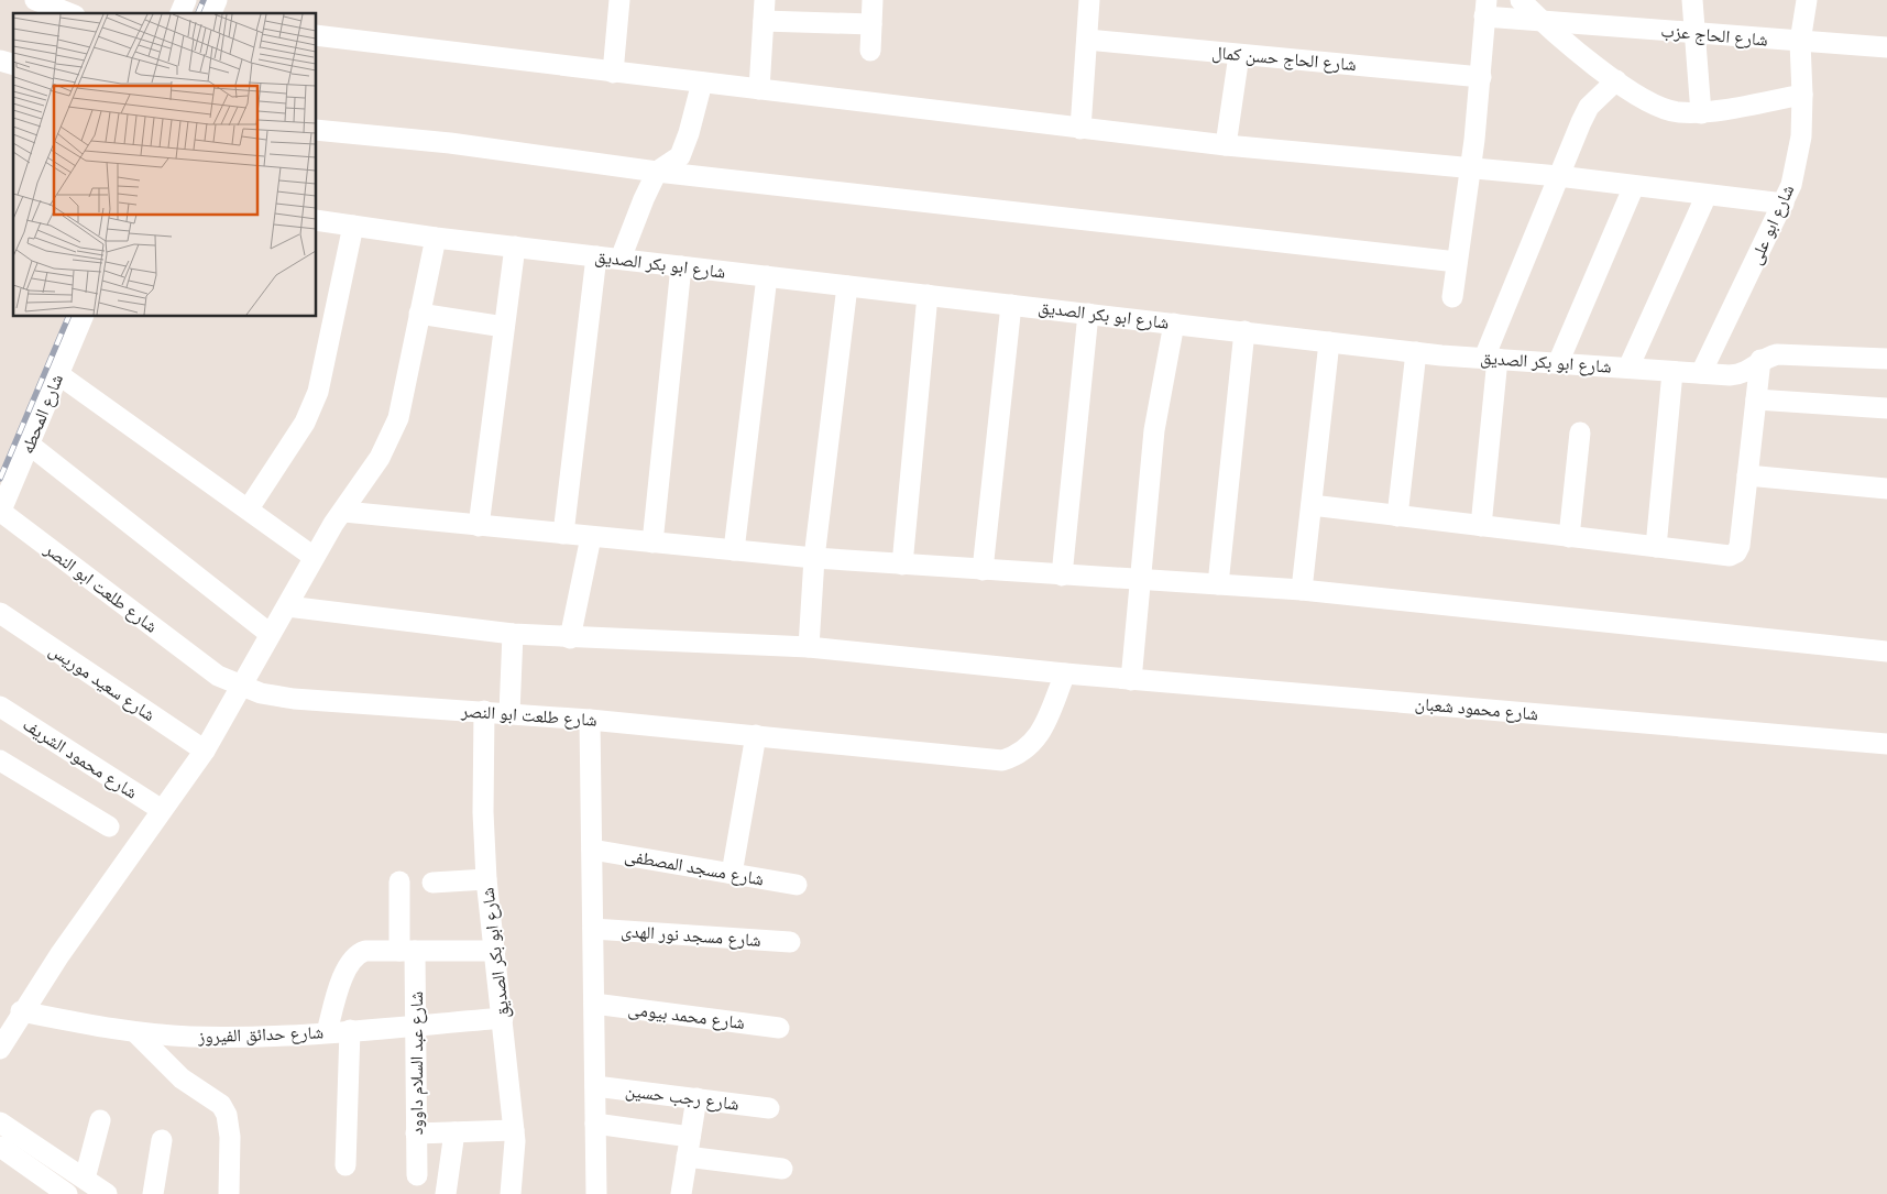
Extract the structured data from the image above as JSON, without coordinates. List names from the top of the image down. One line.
{"streets":{"street":["شارع الحاج عزب","شارع الحاج حسن كمال","شارع ابو على","شارع ابو بكر الصديق","شارع المحطه","شارع طلعت ابو النصر","شارع سعيد موريس","شارع محمود شعبان","شارع محمود الشريف","شارع مسجد المصطفى","شارع مسجد نور الهدى","شارع محمد بيومى","شارع حدائق الفيروز","شارع عبد السلام داوود","شارع رجب حسين"]},"crossings":[["شارع الحاج عزب","شارع ابو على"],["شارع ابو على","شارع ابو بكر الصديق"],["شارع ابو بكر الصديق","شارع طلعت ابو النصر"],["شارع ابو بكر الصديق","شارع حدائق الفيروز"],["شارع المحطه","شارع طلعت ابو النصر"],["شارع طلعت ابو النصر","شارع محمود شعبان"],["شارع حدائق الفيروز","شارع عبد السلام داوود"]]}
